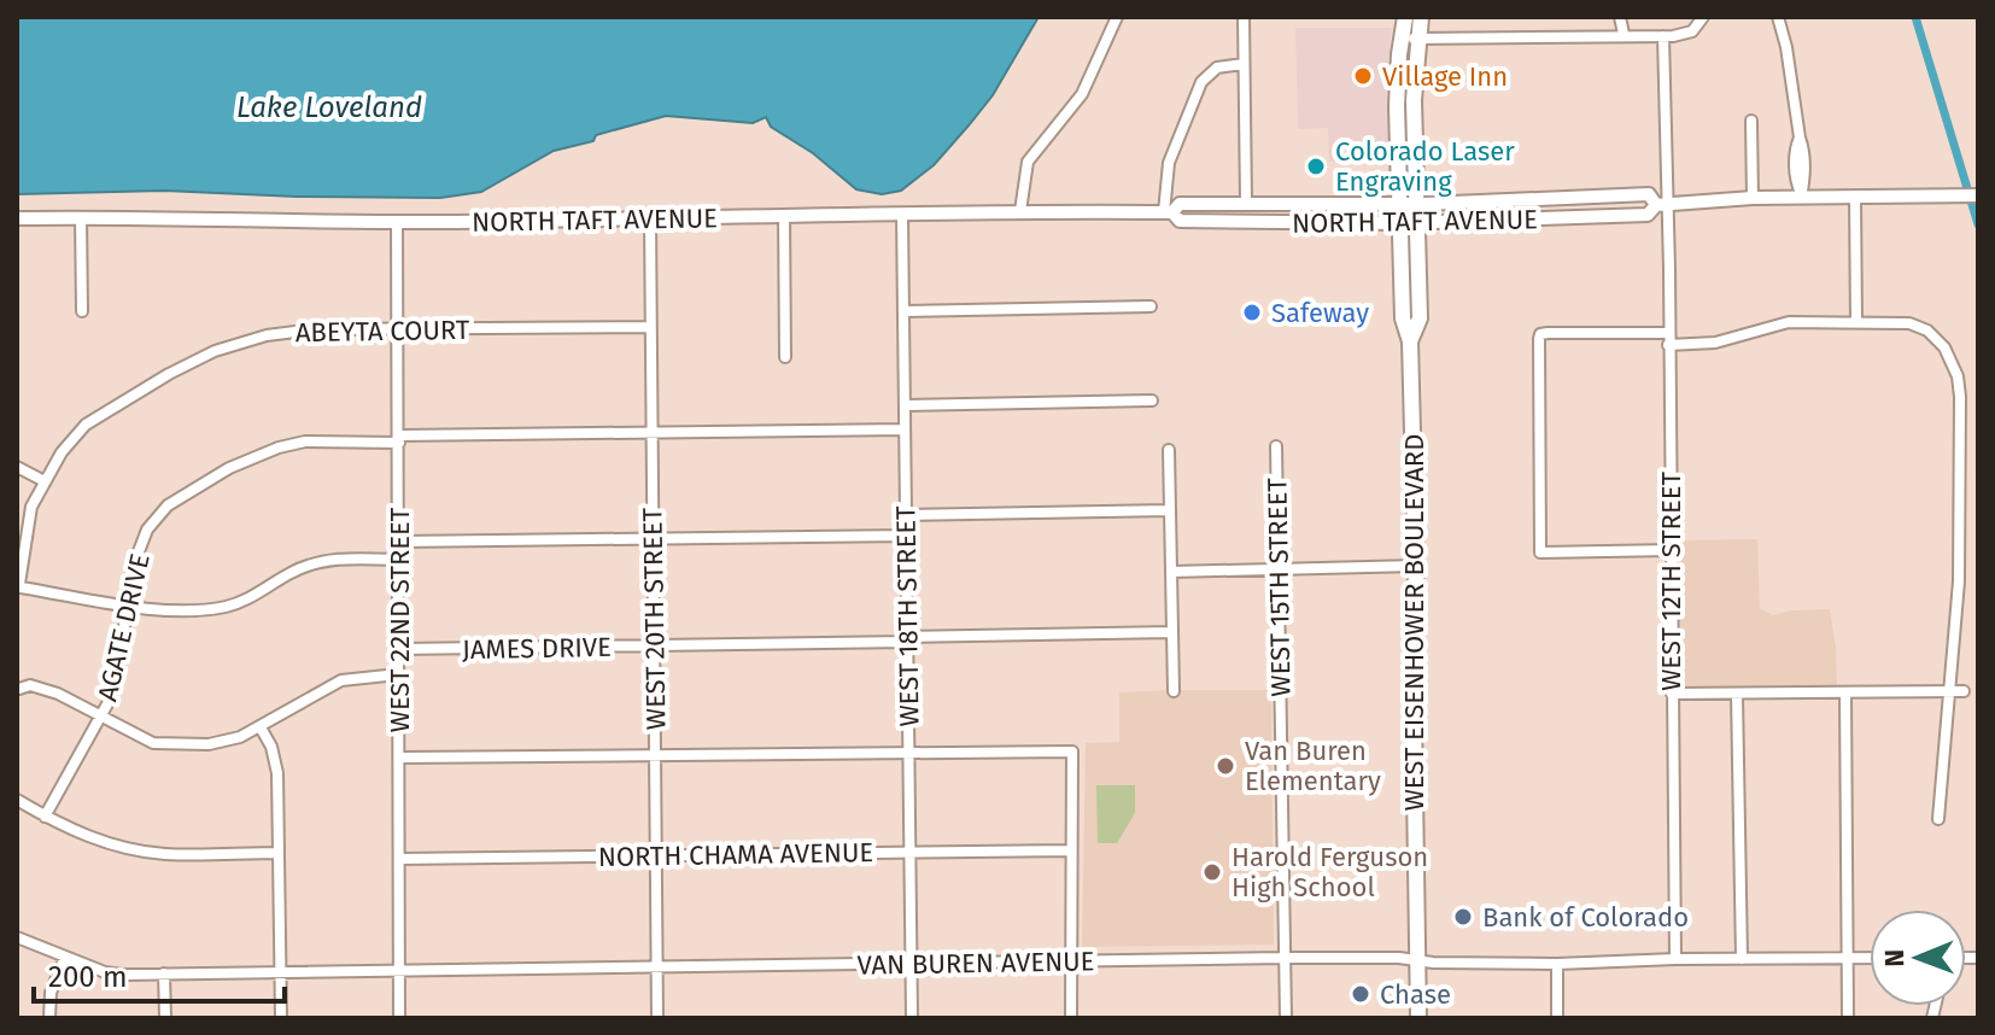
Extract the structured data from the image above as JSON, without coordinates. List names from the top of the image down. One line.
{"streets":{"highway":["WEST EISENHOWER BOULEVARD"],"main road":["NORTH TAFT AVENUE"],"street":["ABEYTA COURT","WEST 12TH STREET","WEST 15TH STREET","WEST 18TH STREET","WEST 20TH STREET","WEST 22ND STREET","AGATE DRIVE","JAMES DRIVE","NORTH CHAMA AVENUE","VAN BUREN AVENUE"]},"crossings":[["NORTH TAFT AVENUE","WEST 12TH STREET"],["NORTH TAFT AVENUE","WEST 18TH STREET"],["NORTH TAFT AVENUE","WEST 20TH STREET"],["NORTH TAFT AVENUE","WEST 22ND STREET"],["NORTH TAFT AVENUE","WEST EISENHOWER BOULEVARD"],["ABEYTA COURT","WEST 20TH STREET"],["ABEYTA COURT","WEST 22ND STREET"],["ABEYTA COURT","AGATE DRIVE"],["WEST 12TH STREET","VAN BUREN AVENUE"],["WEST 15TH STREET","VAN BUREN AVENUE"],["WEST 18TH STREET","AGATE DRIVE"],["WEST 18TH STREET","JAMES DRIVE"],["WEST 18TH STREET","NORTH CHAMA AVENUE"],["WEST 18TH STREET","VAN BUREN AVENUE"],["WEST 20TH STREET","AGATE DRIVE"],["WEST 20TH STREET","JAMES DRIVE"],["WEST 20TH STREET","NORTH CHAMA AVENUE"],["WEST 20TH STREET","VAN BUREN AVENUE"],["WEST 22ND STREET","AGATE DRIVE"],["WEST 22ND STREET","JAMES DRIVE"],["WEST 22ND STREET","NORTH CHAMA AVENUE"],["WEST 22ND STREET","VAN BUREN AVENUE"],["WEST EISENHOWER BOULEVARD","VAN BUREN AVENUE"]],"water":["Lake Loveland"],"places":["Village Inn","Colorado Laser Engraving","Safeway","Van Buren Elementary","Harold Ferguson High School","Bank of Colorado","Chase"],"scale_bar":"200 m","north":"left"}
